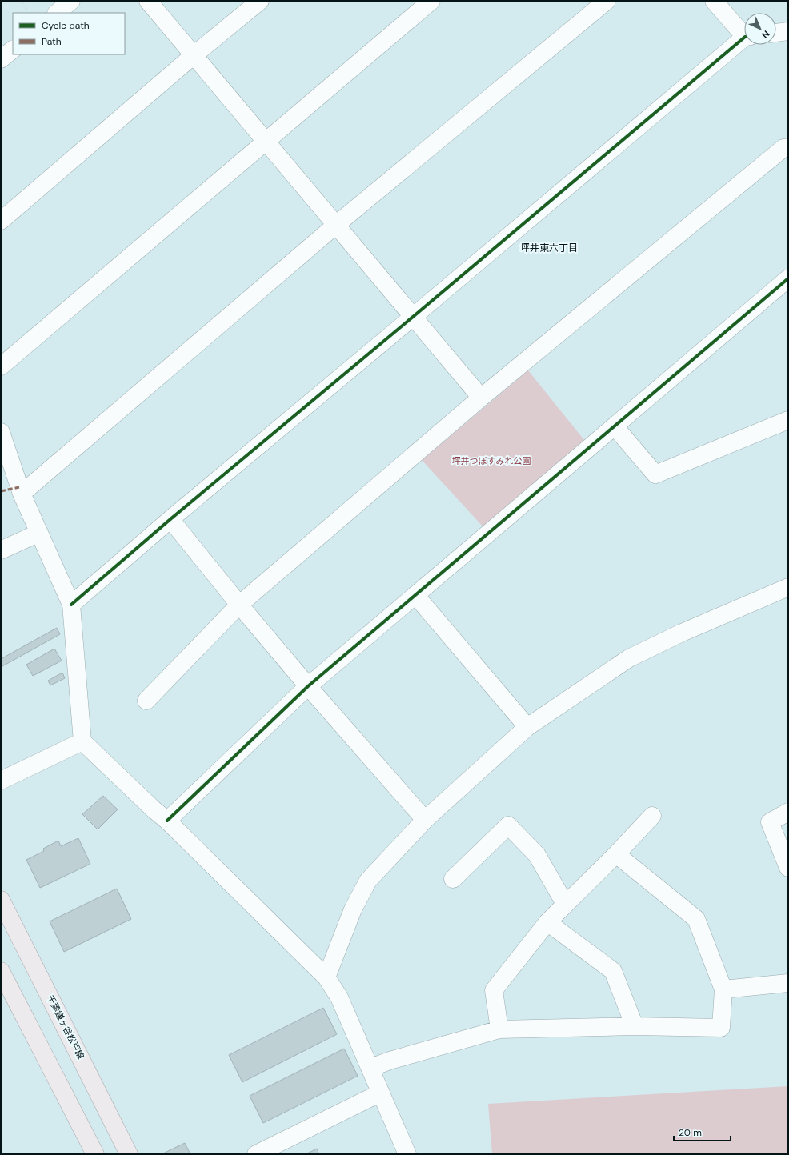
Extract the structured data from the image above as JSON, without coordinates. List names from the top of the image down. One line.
{"streets":{"main road":["千葉鎌ヶ谷松戸線"]},"districts":["坪井東六丁目"],"parks":["坪井つぼすみれ公園"],"legend":["Cycle path","Path"],"scale_bar":"20 m","north":"bottom right"}
